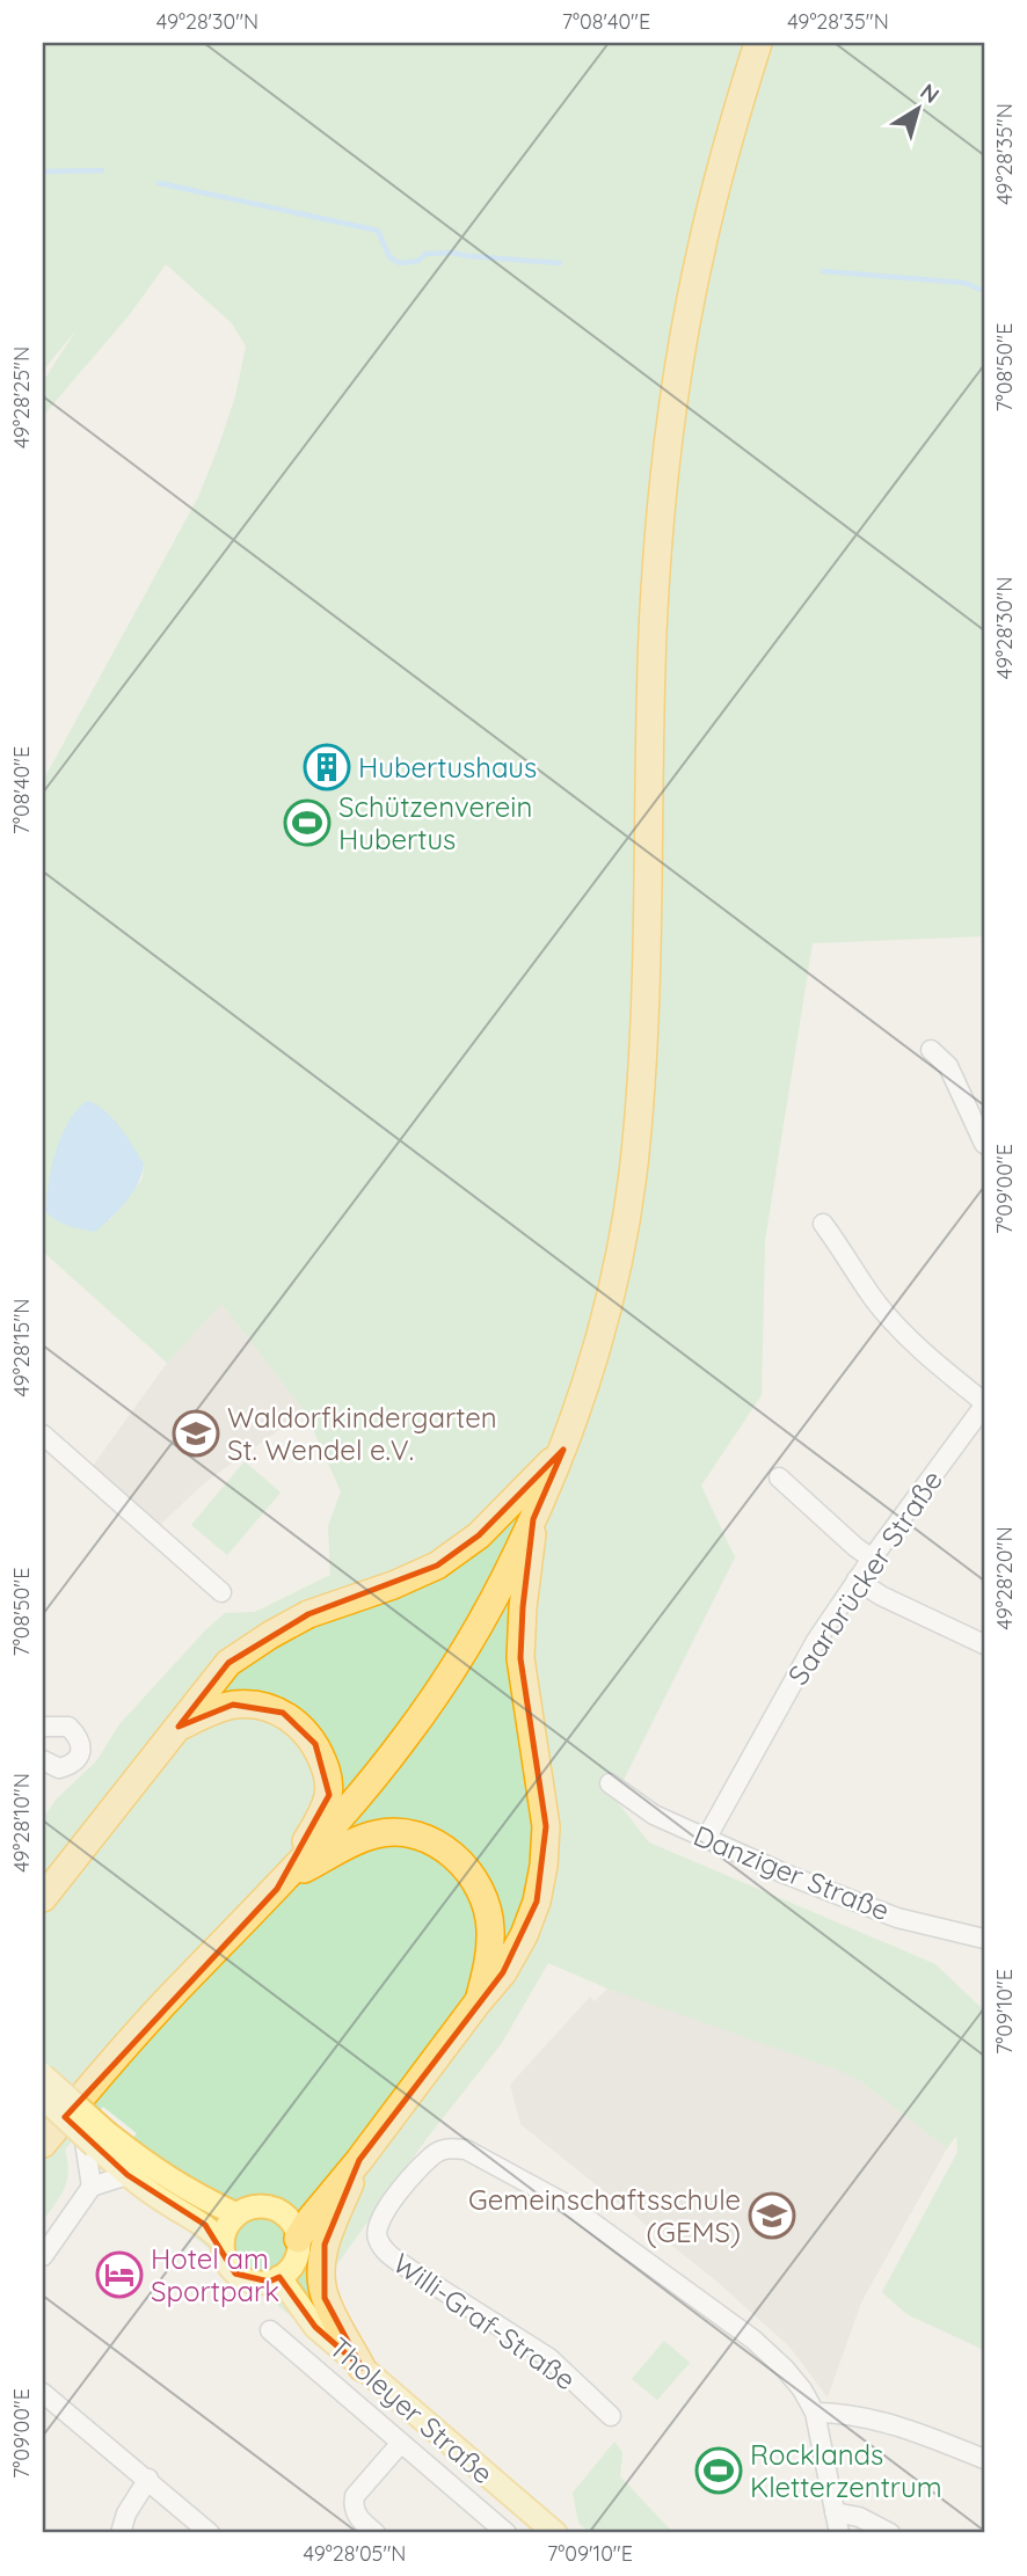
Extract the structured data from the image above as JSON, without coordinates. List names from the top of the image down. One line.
{"streets":{"main road":["Tholeyer Straße"],"street":["Saarbrücker Straße","Danziger Straße","Willi-Graf-Straße"]},"crossings":[["Saarbrücker Straße","Danziger Straße"]],"places":{"building":["Hubertushaus"],"sports":["Schützenverein Hubertus","Rocklands Kletterzentrum"],"school or university":["Waldorfkindergarten St. Wendel e.V.","Gemeinschaftsschule (GEMS)"],"hotel":["Hotel am Sportpark"]},"north":"top right","coordinates":["49°28'30\"N","7°08'40\"E","49°28'35\"N","7°08'50\"E","49°28'25\"N","7°09'00\"E","49°28'15\"N","49°28'20\"N","49°28'10\"N","7°09'10\"E","49°28'05\"N"]}
